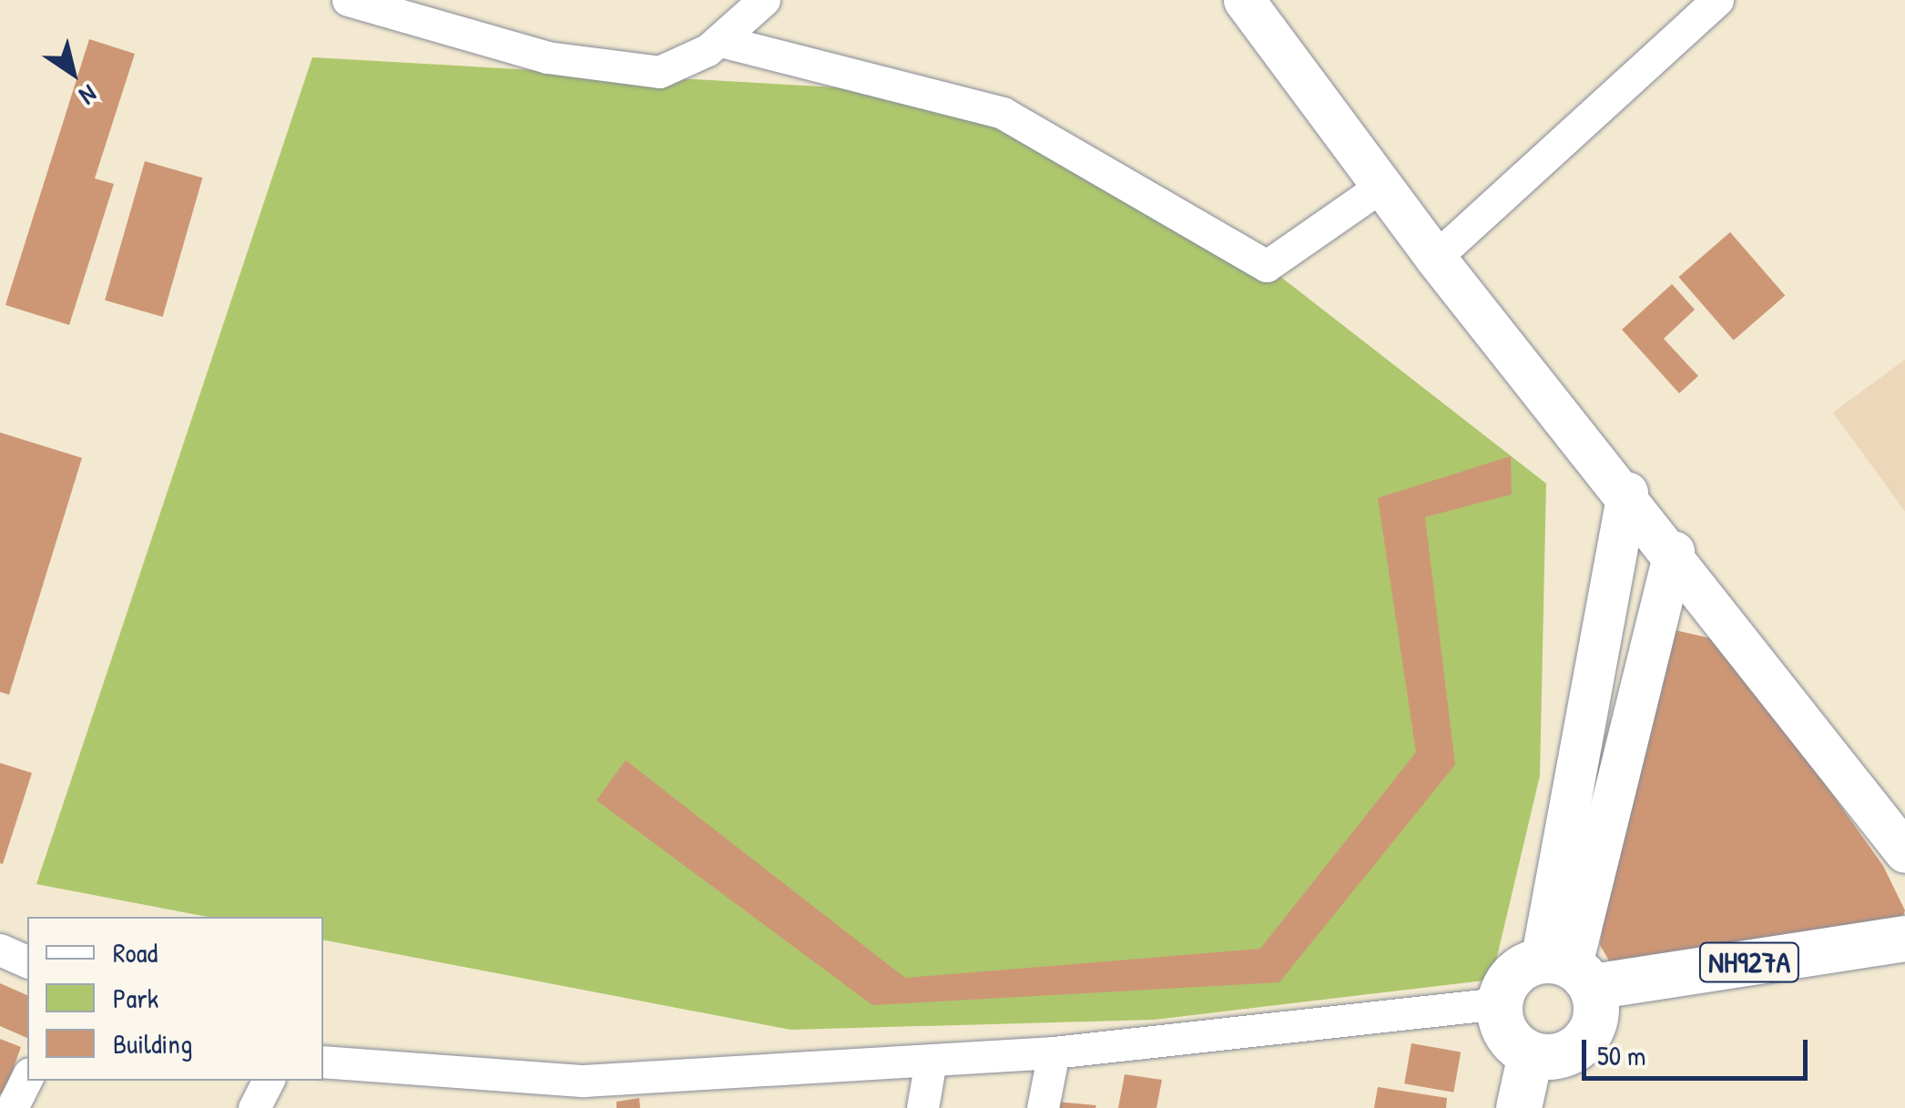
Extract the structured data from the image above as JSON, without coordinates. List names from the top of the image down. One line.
{"streets":{"highway":["NH927A"]},"legend":["Road","Park","Building"],"scale_bar":"50 m","north":"bottom right"}
